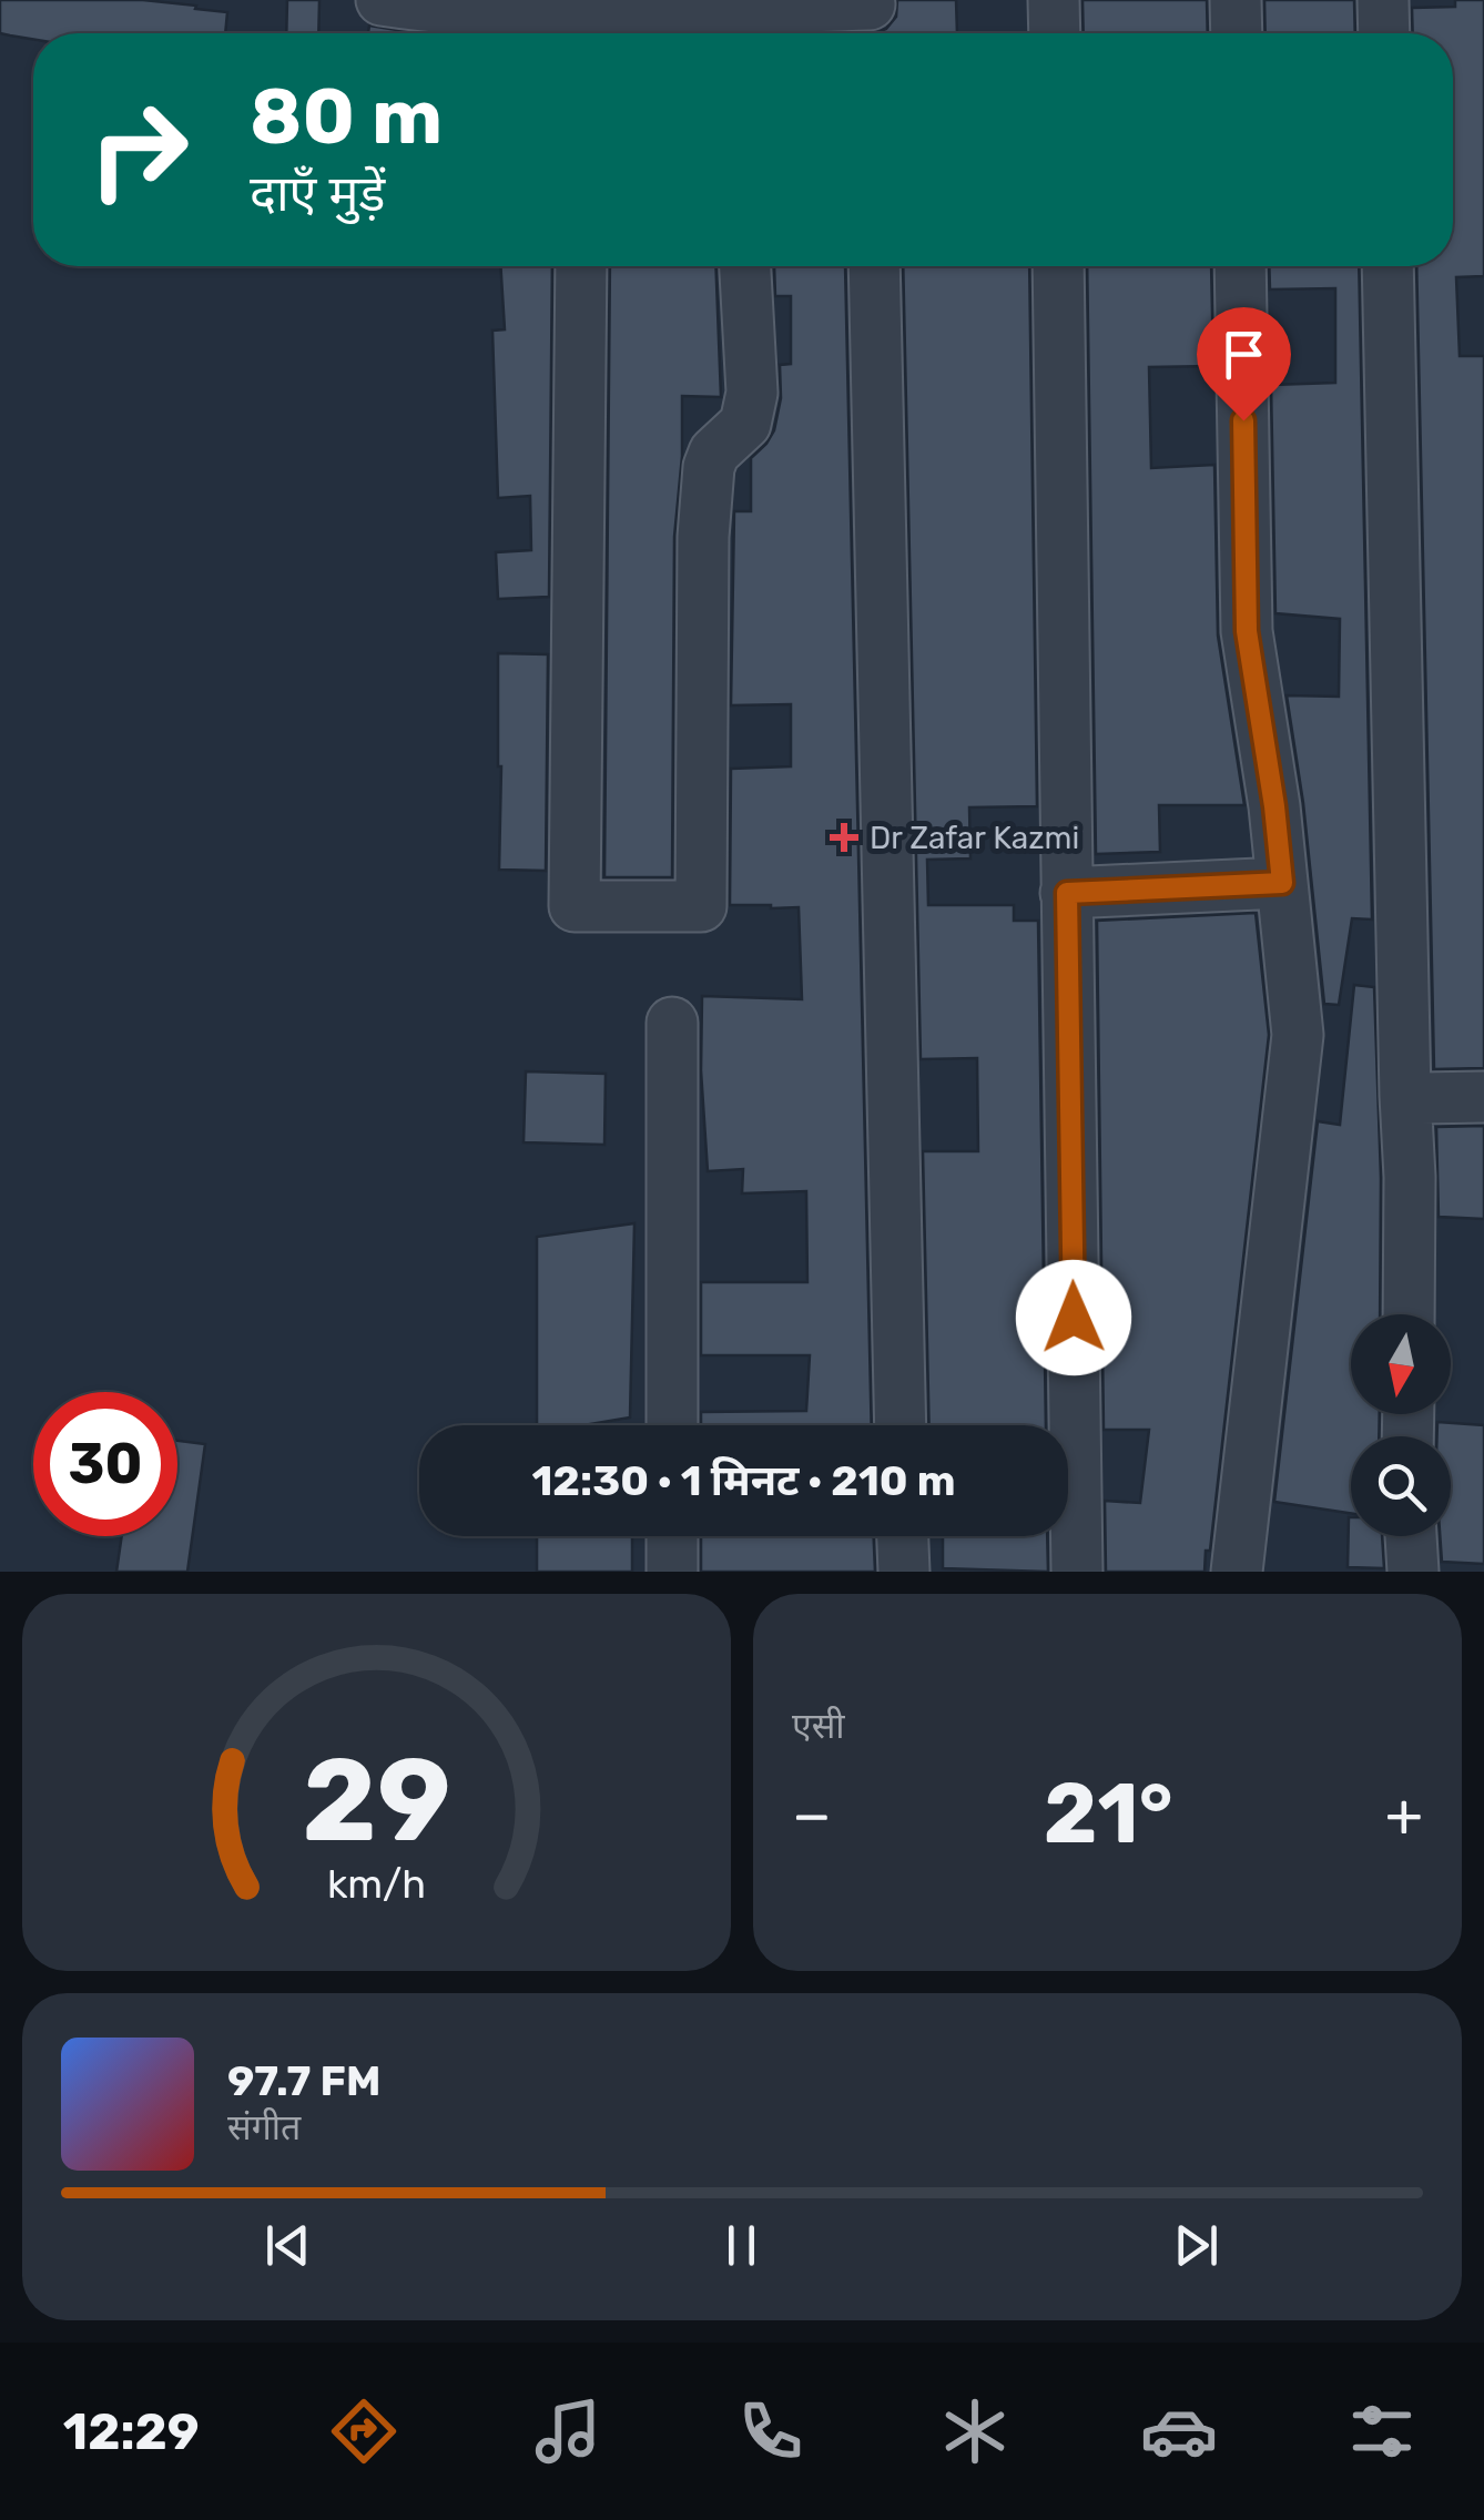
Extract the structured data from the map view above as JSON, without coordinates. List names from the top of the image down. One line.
{"places":{"health":["Dr Zafar Kazmi"]},"north":"bottom","page":{"turn":["80 m","दाएँ मुड़ें"],"limit":"30","trip":"12:30 · 1 मिनट · 210 m","tile":"एसी","heat":["−","21°","+"],"song":["97.7 FM","संगीत"],"tabs":"12:29","gauge":["29","km/h"]}}
